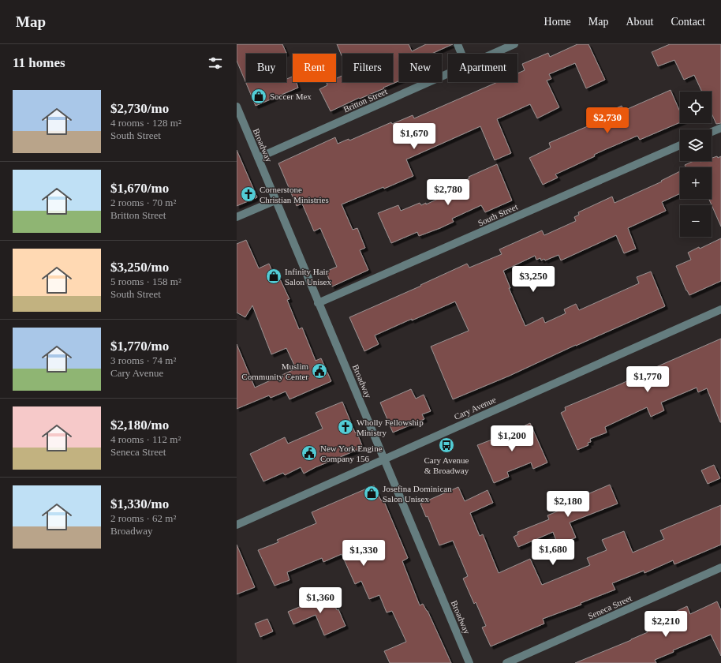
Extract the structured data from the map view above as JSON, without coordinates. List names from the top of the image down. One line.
{"streets":{"street":["Britton Street","Broadway","South Street","Cary Avenue","Seneca Street"]},"crossings":[["Britton Street","Broadway"],["Broadway","South Street"],["Broadway","Cary Avenue"]],"places":{"shop":["Soccer Mex","Infinity Hair Salon Unisex","Josefina Dominican Salon Unisex"],"church":["Cornerstone Christian Ministries","Wholly Fellowship Ministry"],"public building":["Muslim Community Center","New York Engine Company 156"],"bus stop":["Cary Avenue & Broadway"]},"page":{"header":"Map","nav":["Home","Map","About","Contact"],"heading":"11 homes","chip":["Buy","Rent","Filters","New","Apartment"],"list":[{"name":"$2,730/mo","note":"4 rooms · 128 m² · South Street"},{"name":"$1,670/mo","note":"2 rooms · 70 m² · Britton Street"},{"name":"$3,250/mo","note":"5 rooms · 158 m² · South Street"},{"name":"$1,770/mo","note":"3 rooms · 74 m² · Cary Avenue"},{"name":"$2,180/mo","note":"4 rooms · 112 m² · Seneca Street"},{"name":"$1,330/mo","note":"2 rooms · 62 m² · Broadway"}],"map_buttons":["+","−"],"price":["$2,730","$1,670","$2,780","$3,250","$1,770","$1,200","$2,180","$1,680","$1,330","$1,360","$2,210"]}}
